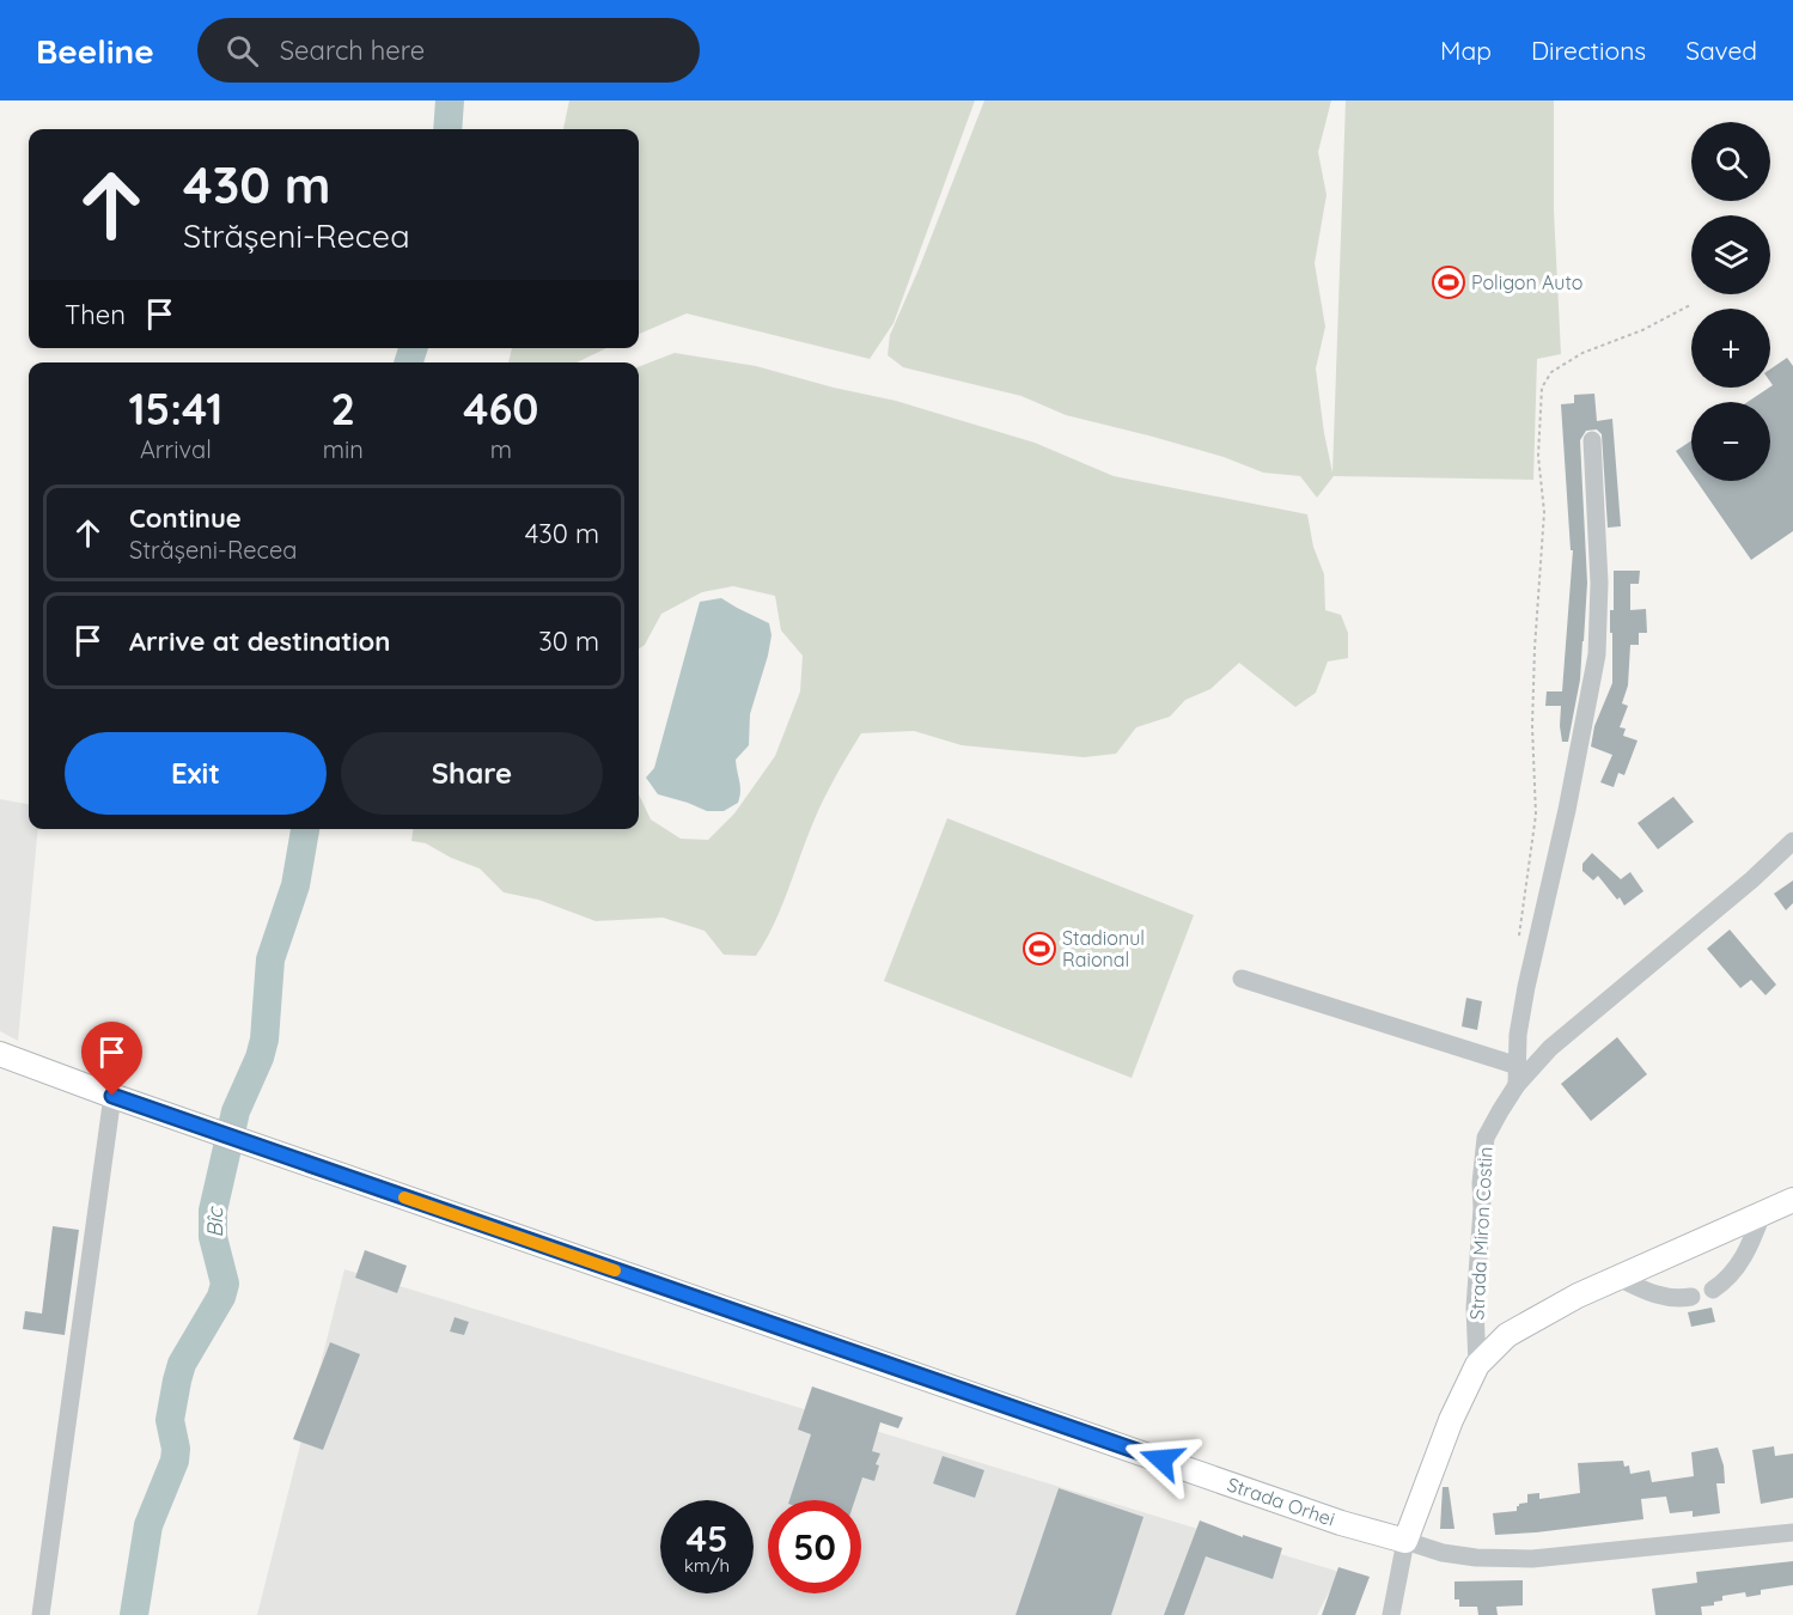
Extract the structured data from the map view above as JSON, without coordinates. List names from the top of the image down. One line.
{"streets":{"main road":["Strada Miron Costin","Strada Orhei"]},"crossings":[["Strada Miron Costin","Strada Orhei"]],"water":["Bîc"],"places":{"sports":["Poligon Auto","Stadionul Raional"]},"page":{"header":"Beeline","search":"Search here","nav":["Map","Directions","Saved"],"map_buttons":["+","−"],"turn":["430 m","Strășeni-Recea"],"then":"Then","eta":["15:41","Arrival","2","min","460","m"],"list":[{"name":"Continue","note":"Strășeni-Recea","value":"430 m"},{"name":"Arrive at destination","value":"30 m"}],"buttons":["Exit","Share"],"speed":"45 km/h","limit":"50"}}
